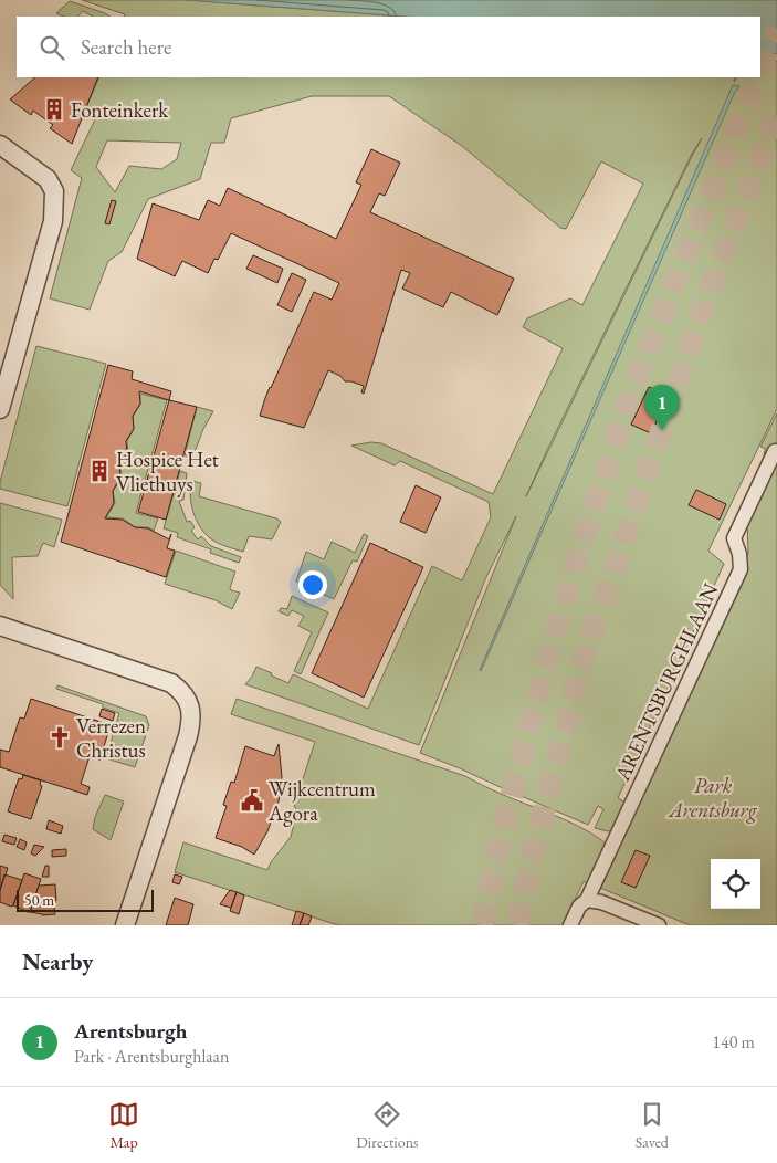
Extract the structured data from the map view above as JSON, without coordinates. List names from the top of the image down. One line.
{"streets":{"street":["ARENTSBURGHLAAN"]},"parks":["Park Arentsburg"],"places":{"building":["Fonteinkerk","Hospice Het Vliethuys"],"church":["Verrezen Christus"],"public building":["Wijkcentrum Agora"]},"scale_bar":"50 m","page":{"search":"Search here","pins":"1","scale":"50 m","heading":"Nearby","list":[{"mark":"1","name":"Arentsburgh","note":"Park · Arentsburghlaan","value":"140 m"}],"nav":["Map","Directions","Saved"]}}
